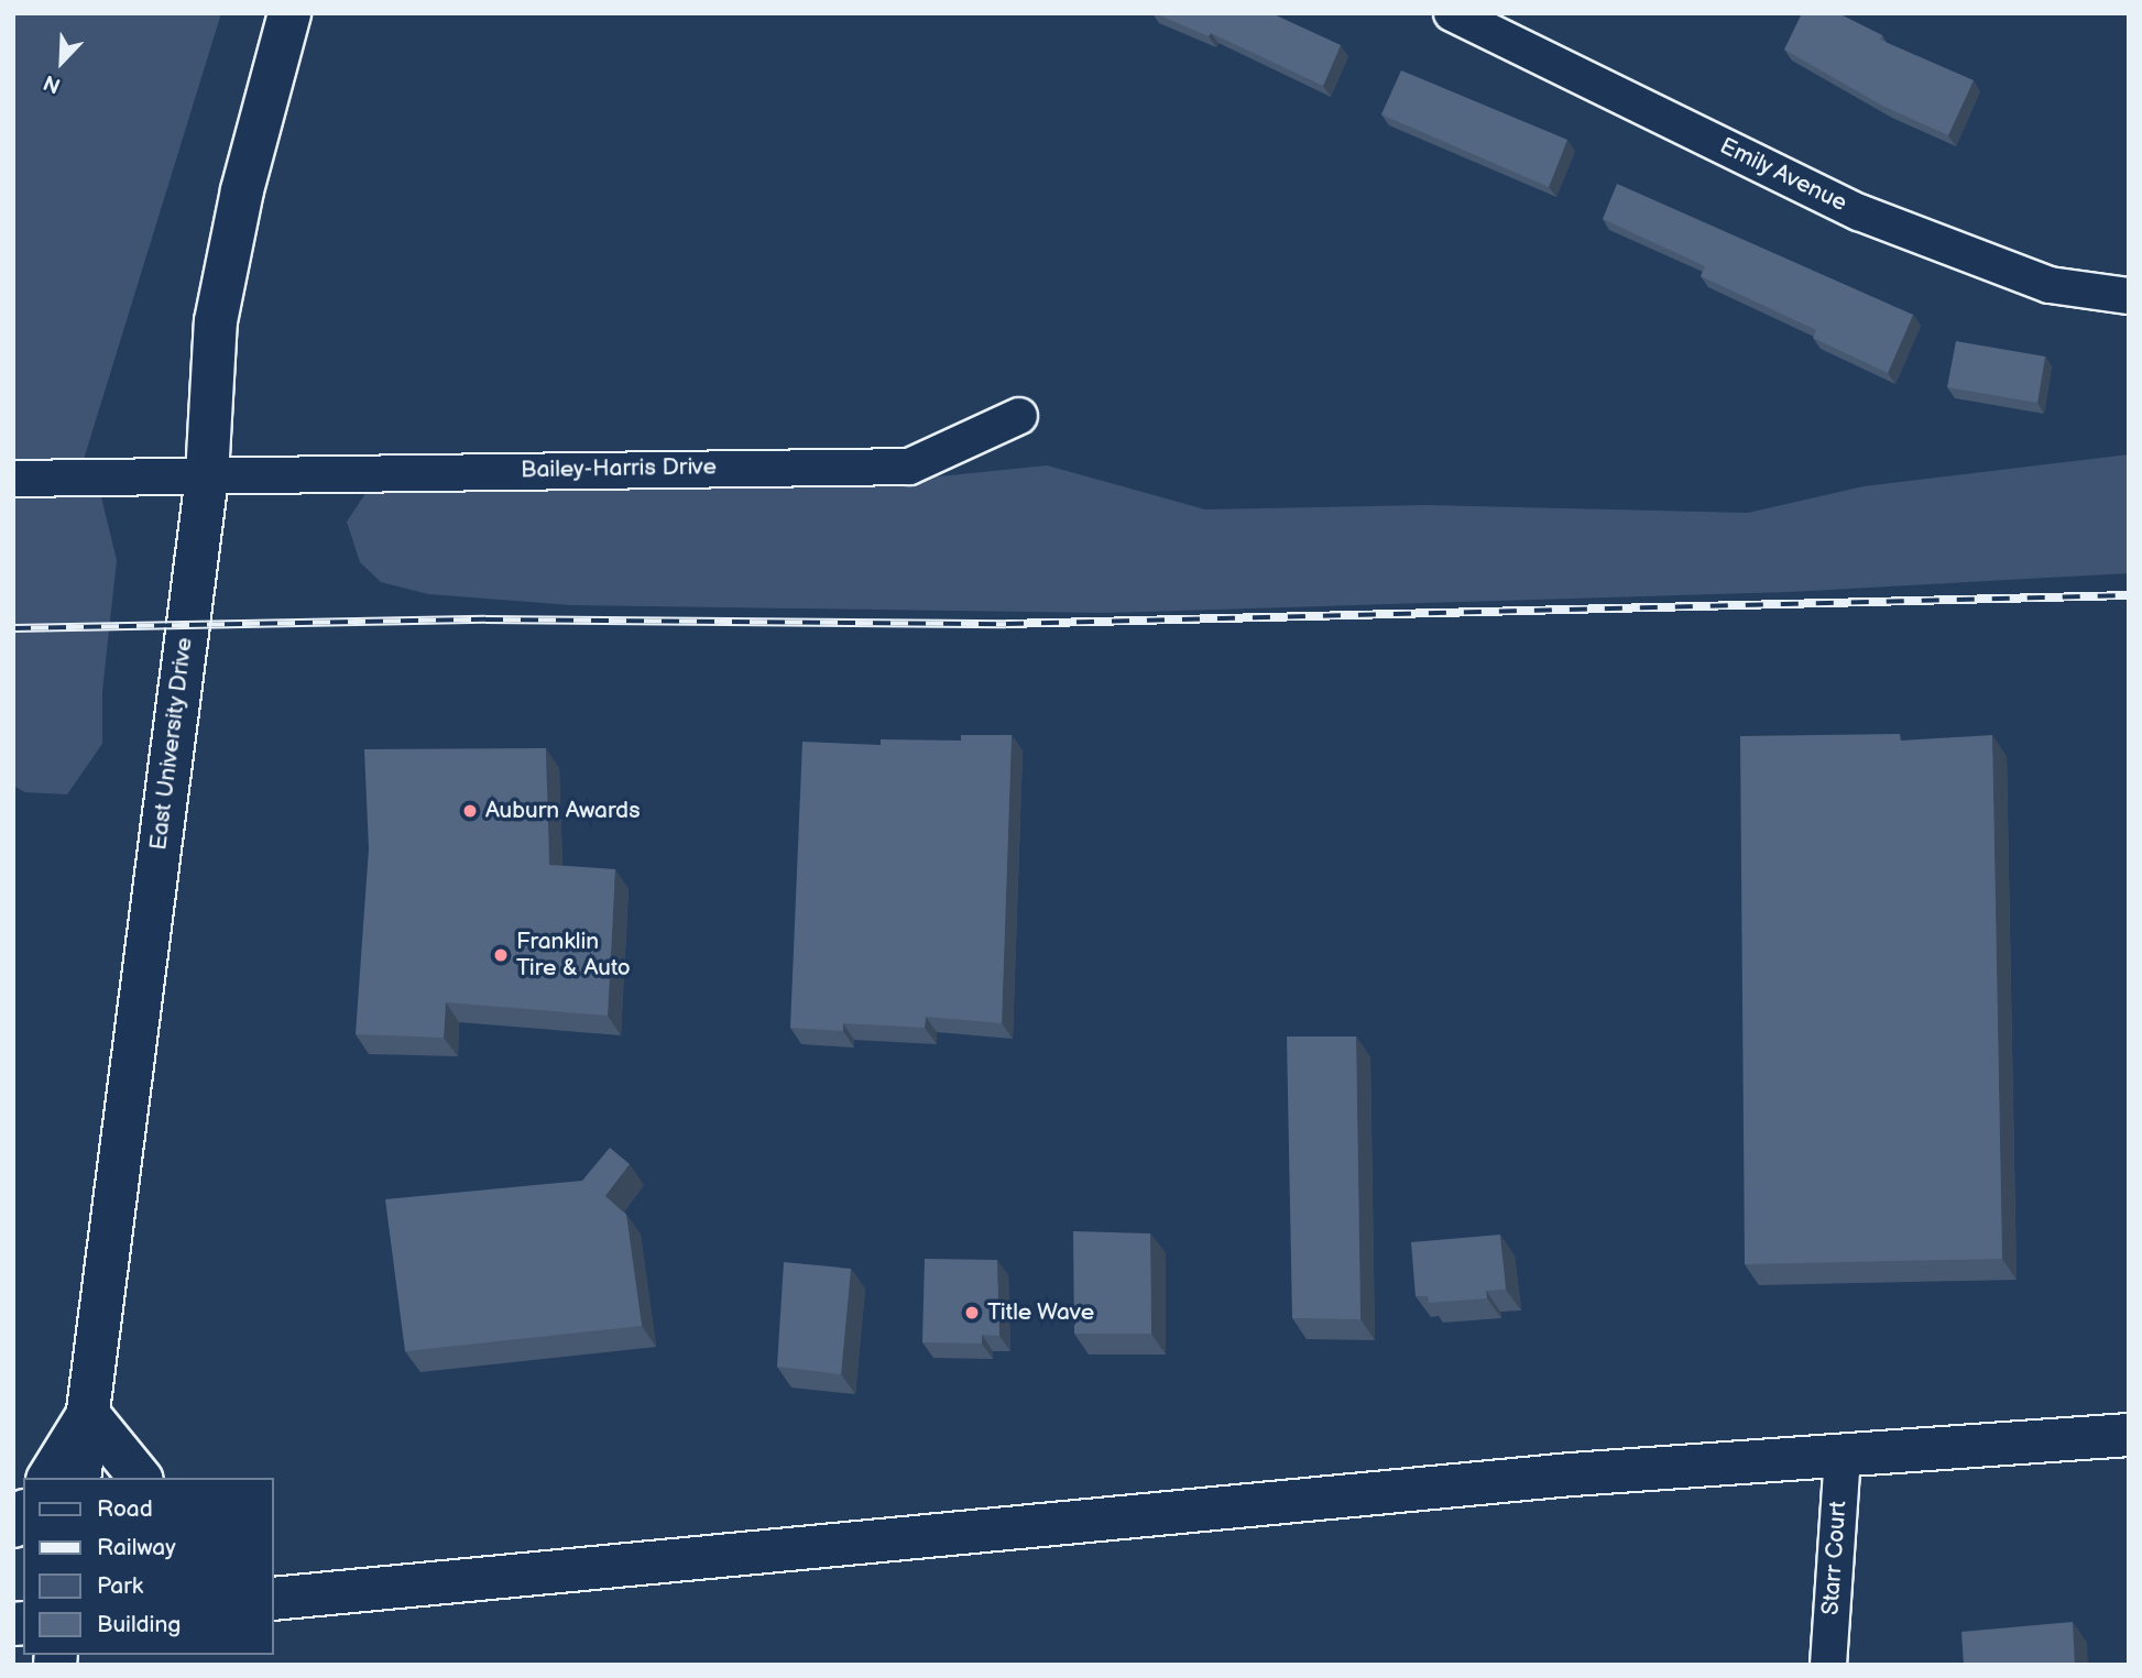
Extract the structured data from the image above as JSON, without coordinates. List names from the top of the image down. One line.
{"streets":{"main road":["East University Drive"],"street":["Emily Avenue","Bailey-Harris Drive","Starr Court"]},"crossings":[["Bailey-Harris Drive","East University Drive"]],"places":["Auburn Awards","Franklin Tire & Auto","Title Wave"],"legend":["Road","Railway","Park","Building"],"north":"bottom left"}
